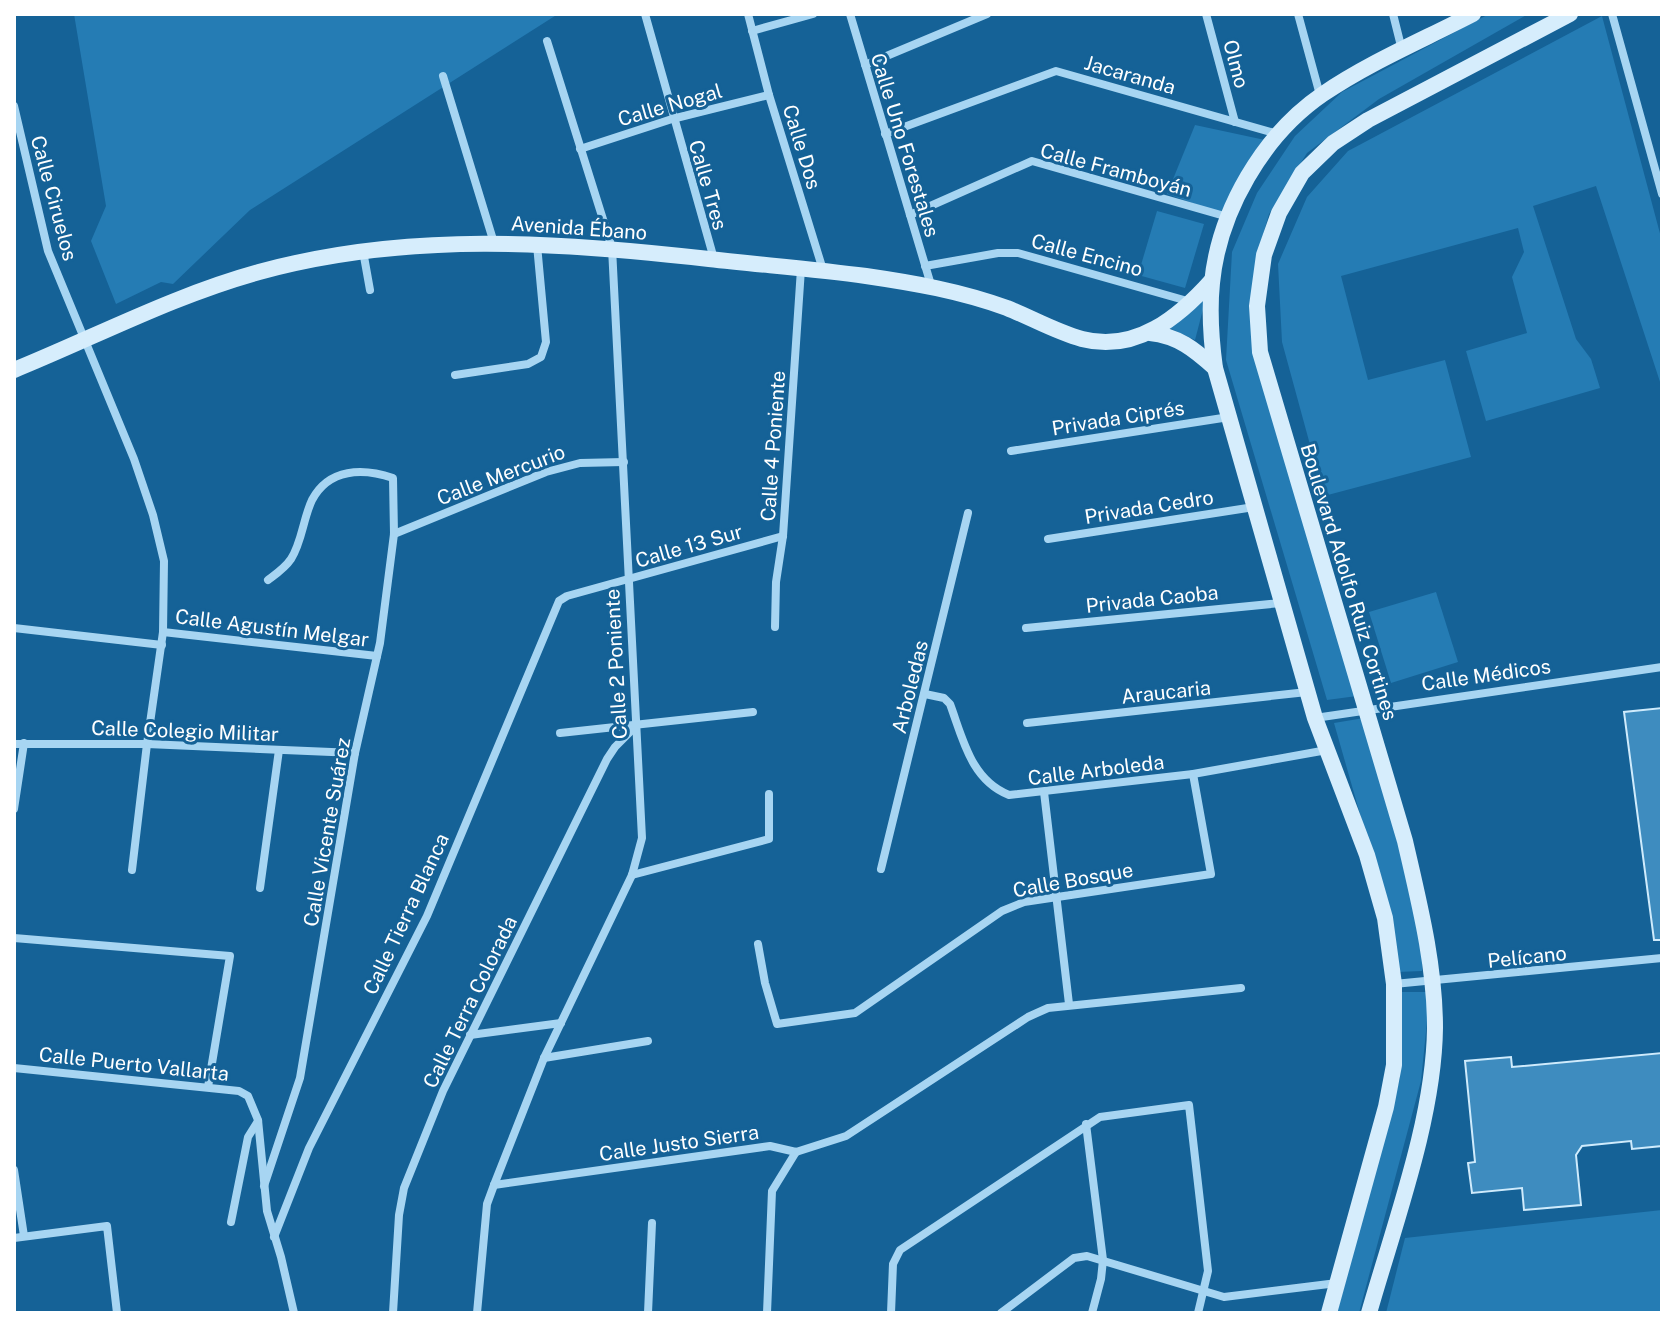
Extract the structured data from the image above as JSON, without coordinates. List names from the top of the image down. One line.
{"streets":{"main road":["Avenida Ébano","Boulevard Adolfo Ruiz Cortines"],"street":["Olmo","Jacaranda","Calle Nogal","Calle Uno Forestales","Calle Dos","Calle Framboyán","Calle Tres","Calle Ciruelos","Calle Encino","Privada Ciprés","Calle 4 Poniente","Calle Mercurio","Privada Cedro","Calle 13 Sur","Privada Caoba","Calle Agustín Melgar","Calle 2 Poniente","Calle Médicos","Arboledas","Araucaria","Calle Colegio Militar","Calle Arboleda","Calle Vicente Suárez","Calle Bosque","Calle Tierra Blanca","Pelícano","Calle Terra Colorada","Calle Puerto Vallarta","Calle Justo Sierra"]},"crossings":[["Olmo","Jacaranda"],["Jacaranda","Calle Uno Forestales"],["Calle Nogal","Calle Dos"],["Calle Nogal","Calle Tres"],["Calle Nogal","Calle 2 Poniente"],["Calle Uno Forestales","Calle Framboyán"],["Calle Uno Forestales","Avenida Ébano"],["Calle Uno Forestales","Calle Encino"],["Calle Dos","Avenida Ébano"],["Calle Tres","Avenida Ébano"],["Calle Ciruelos","Avenida Ébano"],["Calle Ciruelos","Calle Agustín Melgar"],["Calle Ciruelos","Calle Colegio Militar"],["Avenida Ébano","Calle Encino"],["Avenida Ébano","Calle 4 Poniente"],["Avenida Ébano","Calle 2 Poniente"],["Calle 4 Poniente","Calle 13 Sur"],["Calle Mercurio","Calle 2 Poniente"],["Calle Mercurio","Calle Vicente Suárez"],["Calle 13 Sur","Calle 2 Poniente"],["Calle 13 Sur","Calle Tierra Blanca"],["Boulevard Adolfo Ruiz Cortines","Calle Médicos"],["Boulevard Adolfo Ruiz Cortines","Pelícano"],["Calle Agustín Melgar","Calle Vicente Suárez"],["Calle 2 Poniente","Calle Terra Colorada"],["Calle 2 Poniente","Calle Justo Sierra"],["Arboledas","Calle Arboleda"],["Calle Colegio Militar","Calle Vicente Suárez"],["Calle Arboleda","Calle Bosque"]]}
